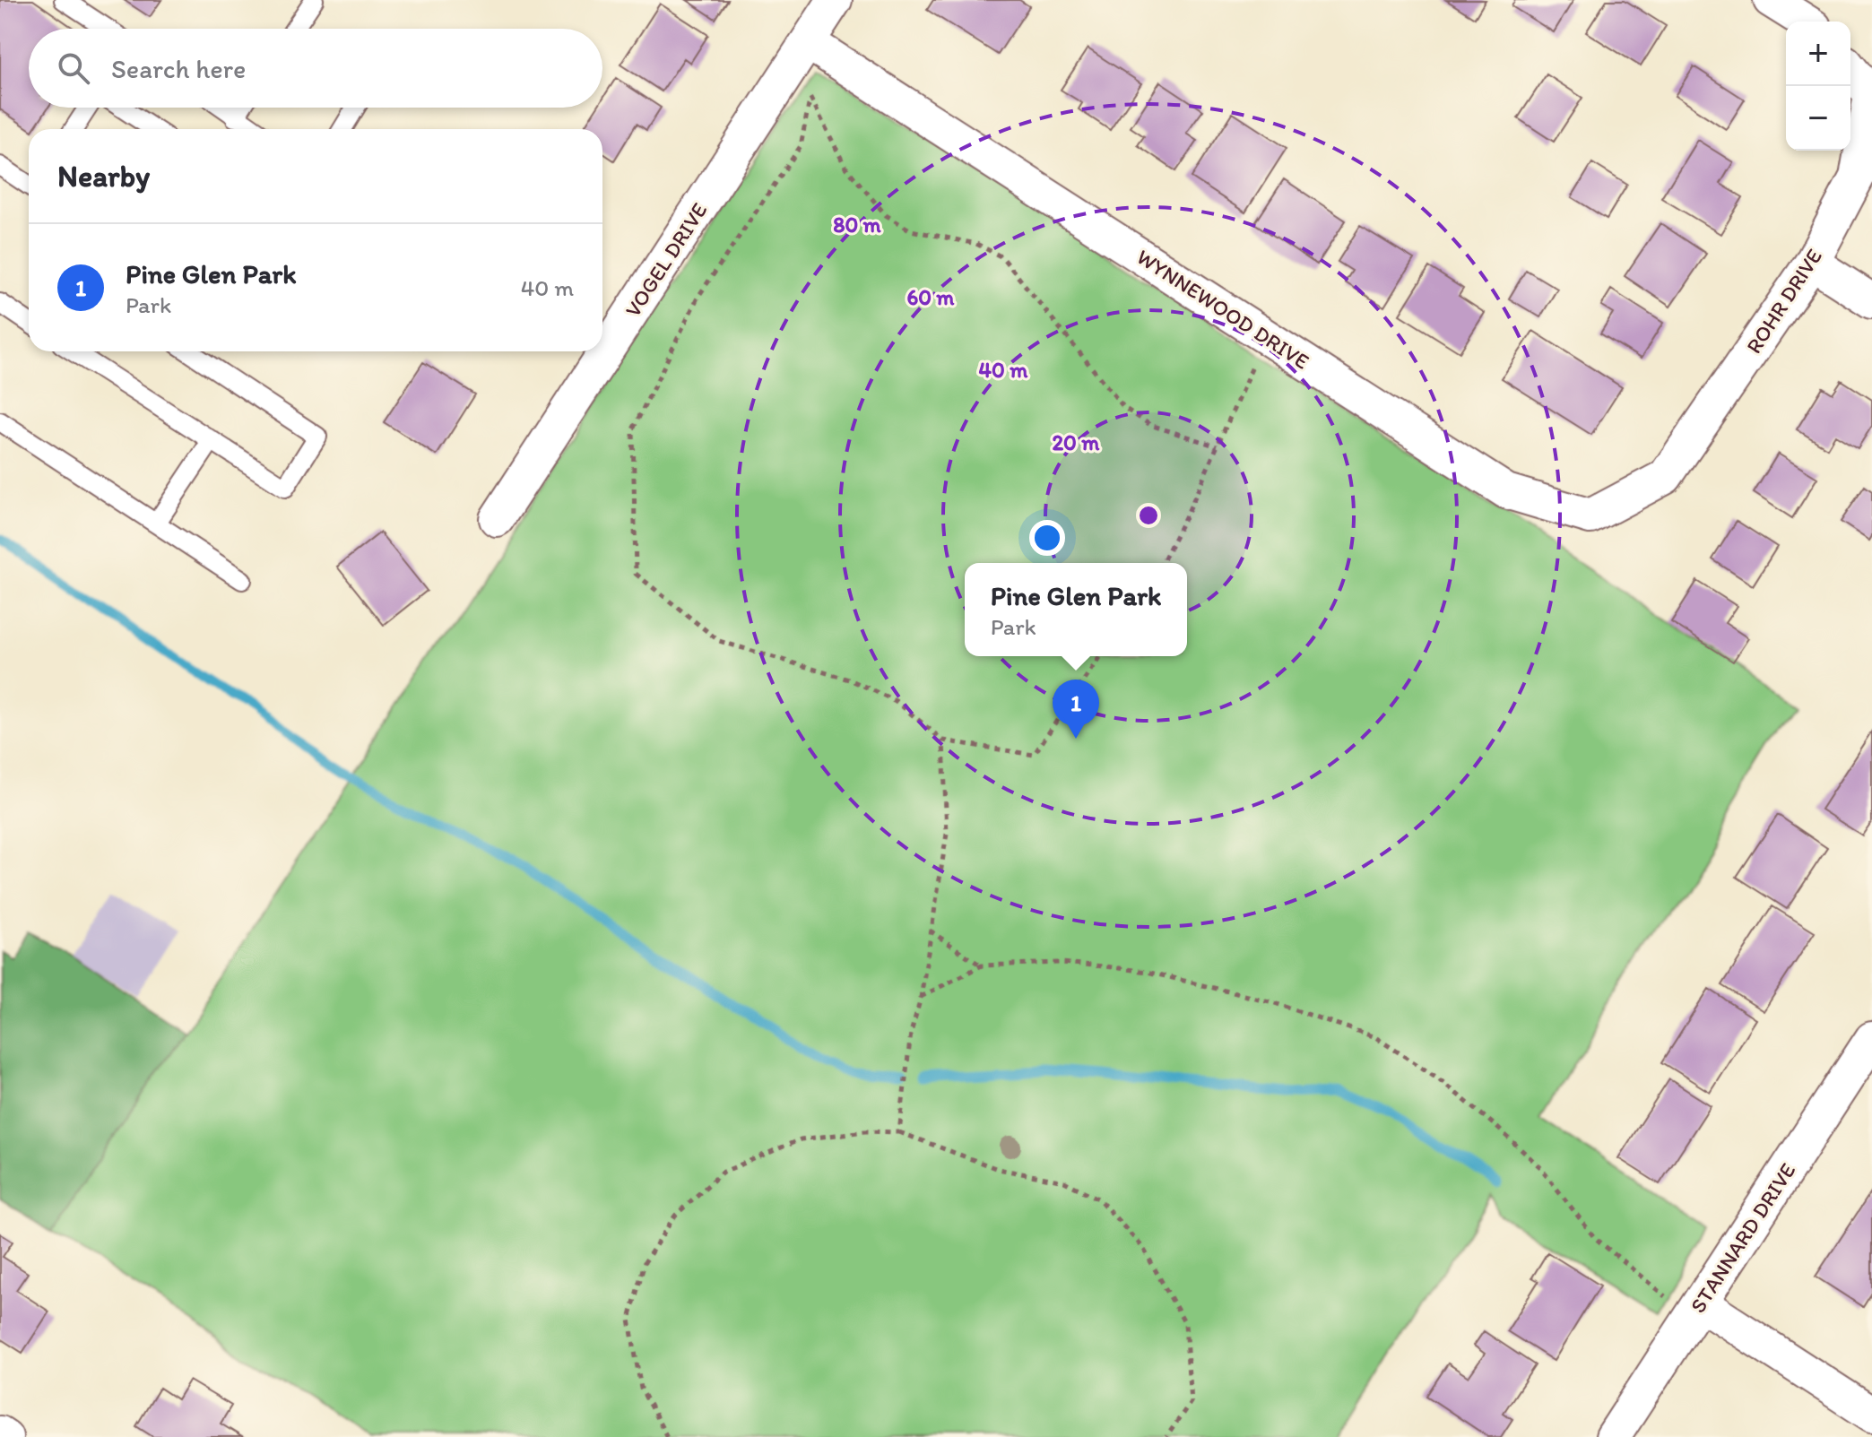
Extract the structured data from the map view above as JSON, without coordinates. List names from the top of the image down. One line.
{"streets":{"street":["VOGEL DRIVE","ROHR DRIVE","WYNNEWOOD DRIVE","STANNARD DRIVE"]},"crossings":[["VOGEL DRIVE","WYNNEWOOD DRIVE"],["ROHR DRIVE","WYNNEWOOD DRIVE"]],"page":{"map_buttons":["+","−"],"search":"Search here","heading":"Nearby","list":[{"mark":"1","name":"Pine Glen Park","note":"Park","value":"40 m"}],"popup":["Pine Glen Park","Park"],"pins":"1"},"rings":["80 m","60 m","40 m","20 m"]}
